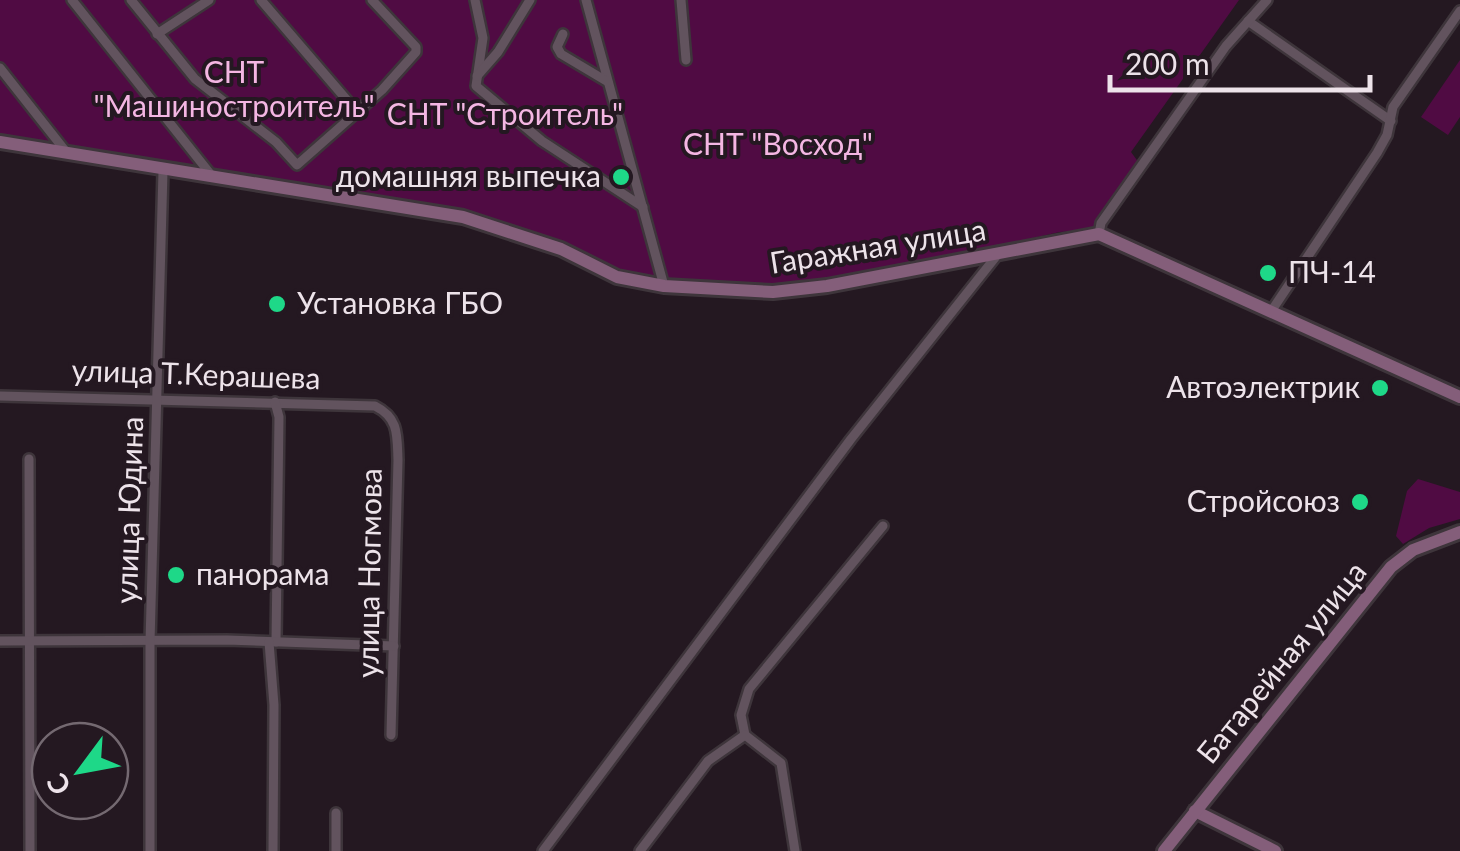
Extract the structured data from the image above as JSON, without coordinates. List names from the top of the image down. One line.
{"streets":{"street":["Гаражная улица","улица Т.Керашева","улица Юдина","улица Ногмова","Батарейная улица"]},"crossings":[["Гаражная улица","улица Юдина"],["улица Т.Керашева","улица Юдина"],["улица Т.Керашева","улица Ногмова"]],"parks":["СНТ \"Машиностроитель\"","СНТ \"Строитель\"","СНТ \"Восход\""],"places":["домашняя выпечка","ПЧ-14","Установка ГБО","Автоэлектрик","Стройсоюз","панорама"],"scale_bar":"200 m","north":"bottom left"}
